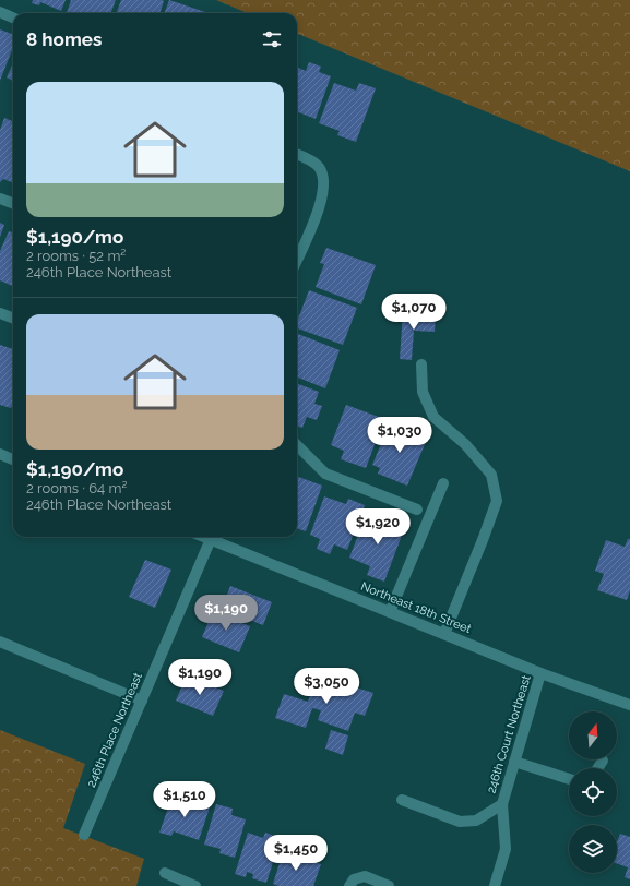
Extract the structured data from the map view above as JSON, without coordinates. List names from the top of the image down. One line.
{"streets":{"street":["Northeast 18th Street","246th Place Northeast","246th Court Northeast"]},"crossings":[["Northeast 18th Street","246th Place Northeast"],["Northeast 18th Street","246th Court Northeast"]],"north":"top","page":{"heading":"8 homes","list":[{"name":"$1,190/mo","note":"2 rooms · 52 m² · 246th Place Northeast"},{"name":"$1,190/mo","note":"2 rooms · 64 m² · 246th Place Northeast"}],"price":["$1,070","$1,030","$1,920","$1,190","$1,190","$3,050","$1,510","$1,450"]}}
